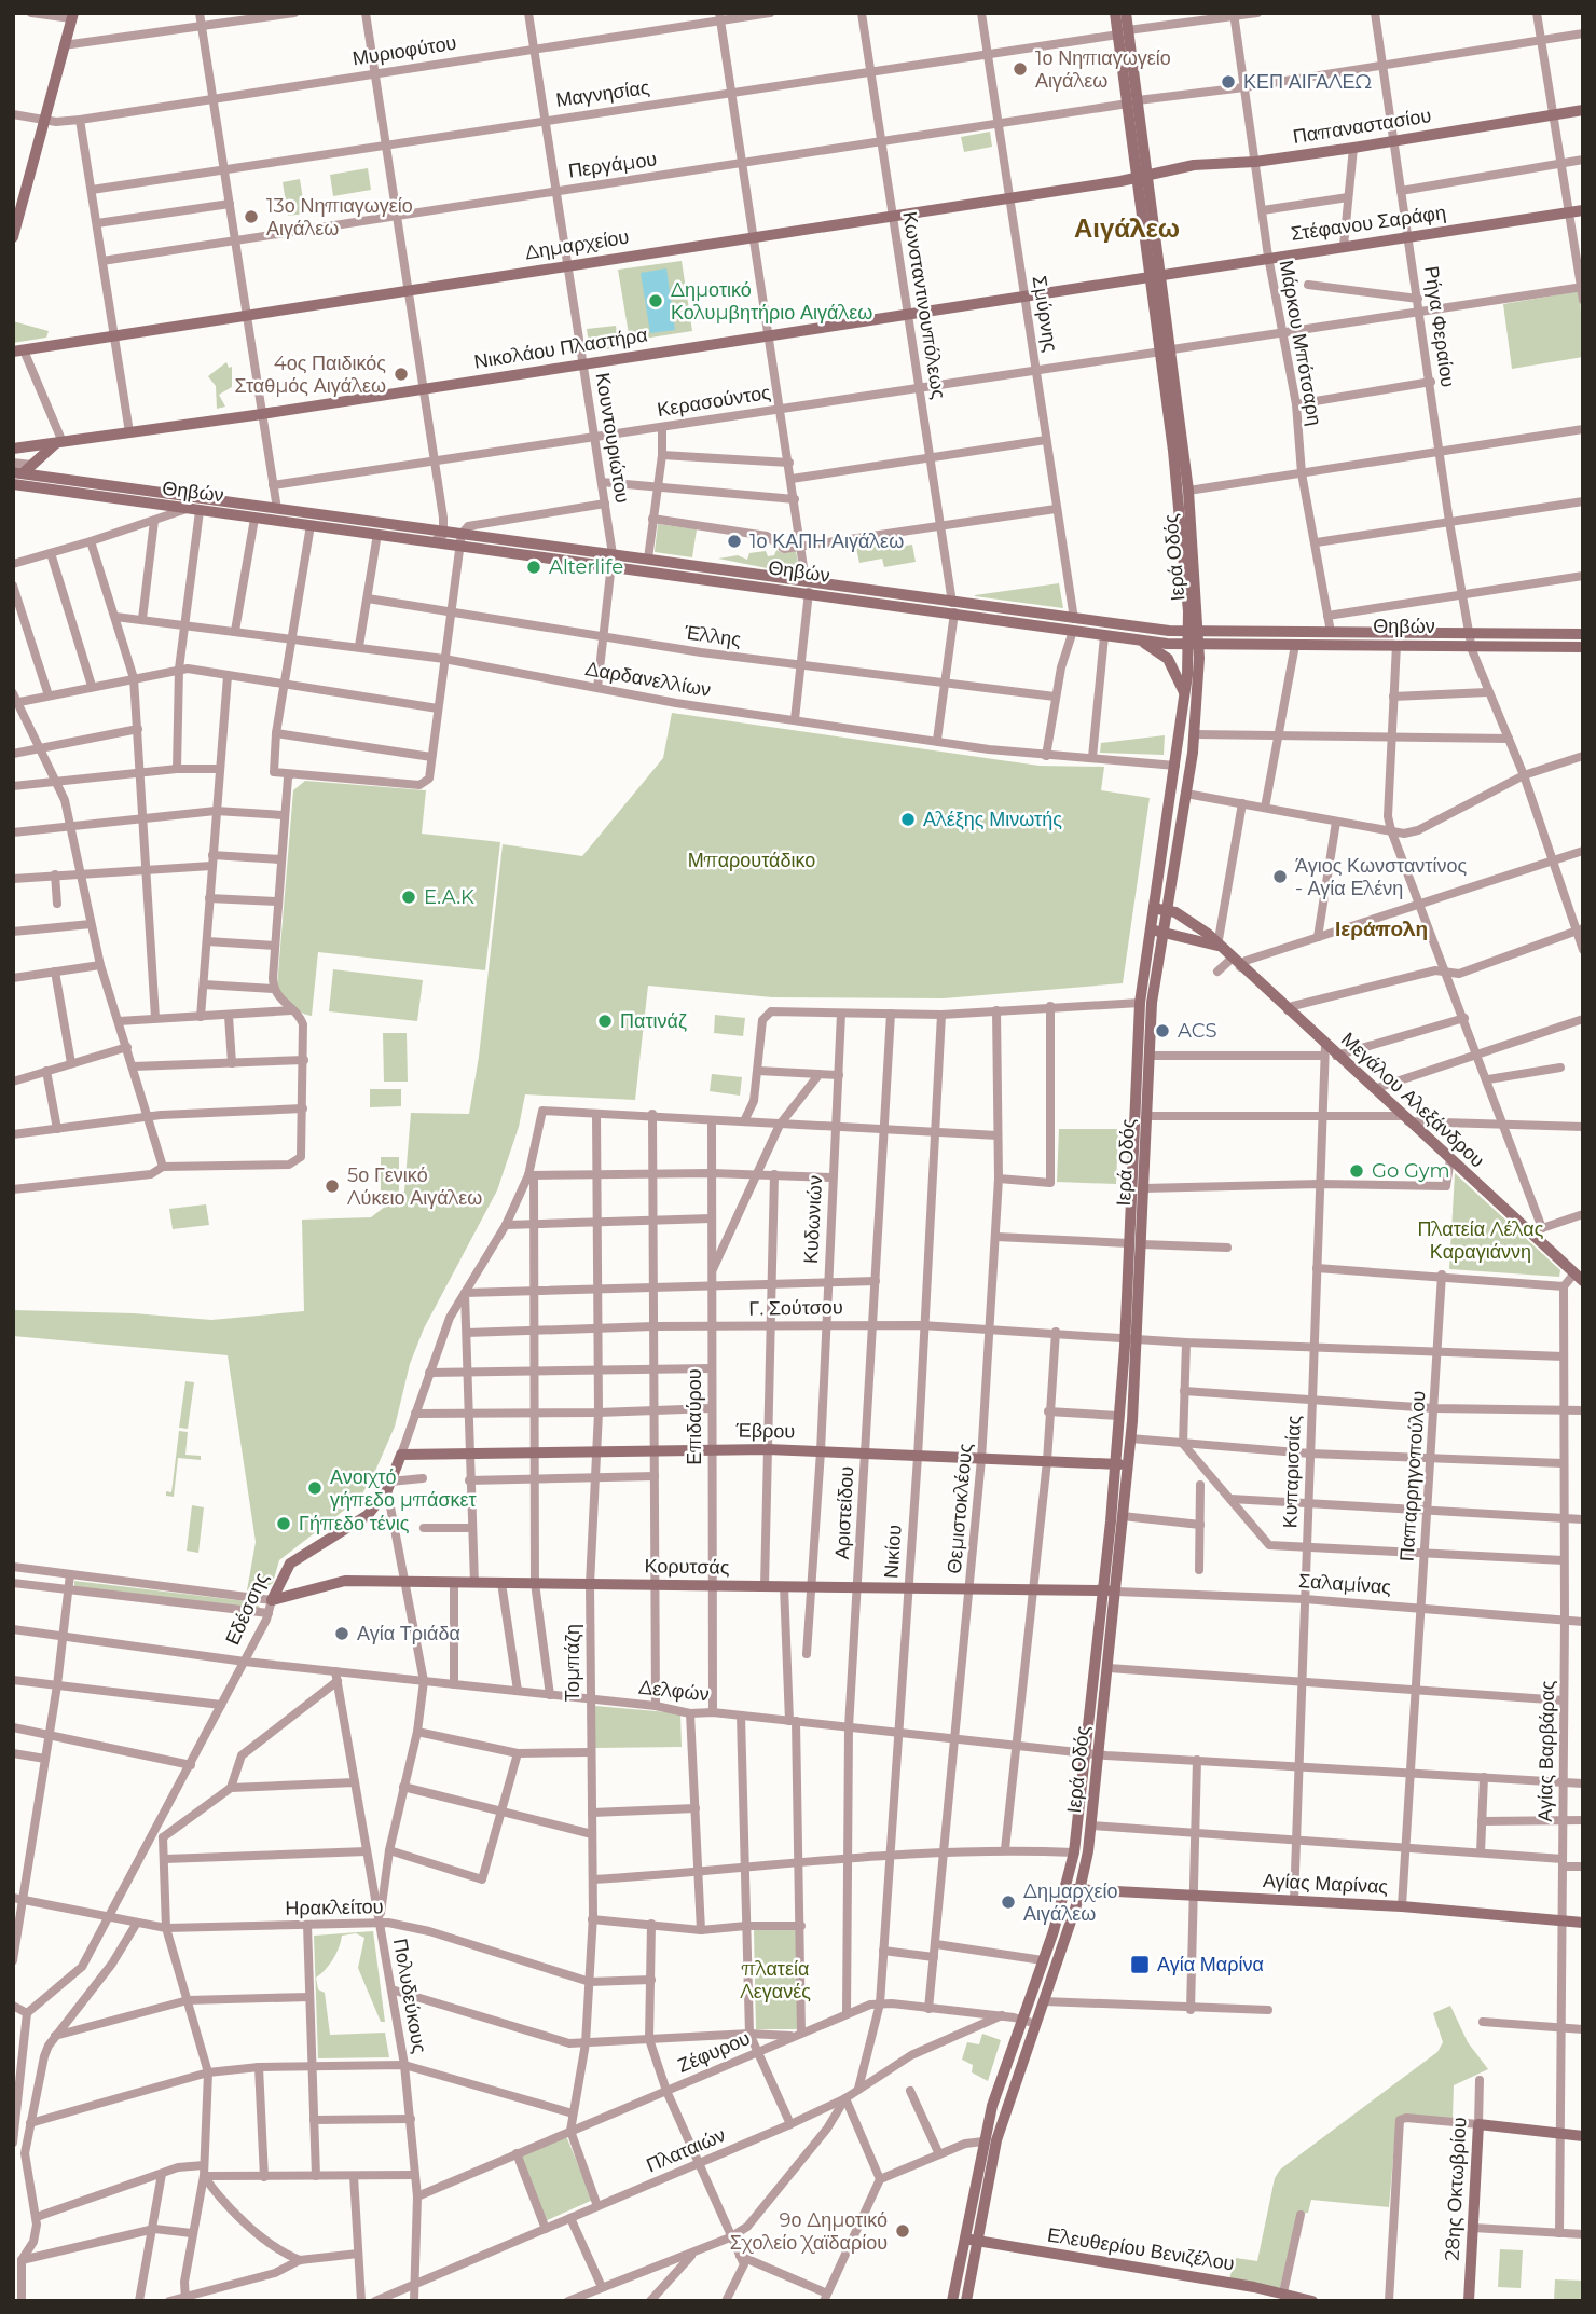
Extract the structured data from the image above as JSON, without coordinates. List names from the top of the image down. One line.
{"streets":{"main road":["Παπαναστασίου","Στέφανου Σαράφη","Δημαρχείου","Νικολάου Πλαστήρα","Θηβών","Ιερά Οδός","Μεγάλου Αλεξάνδρου","Έβρου","Κορυτσάς","Σαλαμίνας","Εδέσσης","Αγίας Μαρίνας","28ης Οκτωβρίου","Ελευθερίου Βενιζέλου"],"street":["Μυριοφύτου","Μαγνησίας","Περγάμου","Κωνσταντινουπόλεως","Σμύρνης","Ρήγα Φεραίου","Μάρκου Μπότσαρη","Κερασούντος","Κουντουριώτου","Έλλης","Δαρδανελλίων","Κυδωνιών","Γ. Σούτσου","Επιδαύρου","Κυπαρισσίας","Παπαρρηγοπούλου","Θεμιστοκλέους","Αριστείδου","Νικίου","Τομπάζη","Δελφών","Αγίας Βαρβάρας","Ηρακλείτου","Πολυδεύκους","Ζέφυρου","Πλαταιών"]},"crossings":[["Μυριοφύτου","Κουντουριώτου"],["Μαγνησίας","Κωνσταντινουπόλεως"],["Μαγνησίας","Σμύρνης"],["Μαγνησίας","Μάρκου Μπότσαρη"],["Μαγνησίας","Κουντουριώτου"],["Μαγνησίας","Ιερά Οδός"],["Παπαναστασίου","Δημαρχείου"],["Παπαναστασίου","Ρήγα Φεραίου"],["Παπαναστασίου","Μάρκου Μπότσαρη"],["Παπαναστασίου","Ιερά Οδός"],["Περγάμου","Κωνσταντινουπόλεως"],["Περγάμου","Σμύρνης"],["Περγάμου","Ρήγα Φεραίου"],["Περγάμου","Μάρκου Μπότσαρη"],["Περγάμου","Κουντουριώτου"],["Περγάμου","Ιερά Οδός"],["Στέφανου Σαράφη","Ρήγα Φεραίου"],["Στέφανου Σαράφη","Μάρκου Μπότσαρη"],["Στέφανου Σαράφη","Νικολάου Πλαστήρα"],["Στέφανου Σαράφη","Ιερά Οδός"],["Δημαρχείου","Κωνσταντινουπόλεως"],["Δημαρχείου","Σμύρνης"],["Δημαρχείου","Κουντουριώτου"],["Δημαρχείου","Ιερά Οδός"],["Κωνσταντινουπόλεως","Νικολάου Πλαστήρα"],["Κωνσταντινουπόλεως","Κερασούντος"],["Κωνσταντινουπόλεως","Θηβών"],["Κωνσταντινουπόλεως","Έλλης"],["Κωνσταντινουπόλεως","Δαρδανελλίων"],["Σμύρνης","Νικολάου Πλαστήρα"],["Σμύρνης","Κερασούντος"],["Σμύρνης","Θηβών"],["Σμύρνης","Έλλης"],["Σμύρνης","Δαρδανελλίων"],["Ρήγα Φεραίου","Κερασούντος"],["Ρήγα Φεραίου","Θηβών"],["Μάρκου Μπότσαρη","Κερασούντος"],["Μάρκου Μπότσαρη","Θηβών"],["Νικολάου Πλαστήρα","Κουντουριώτου"],["Νικολάου Πλαστήρα","Ιερά Οδός"],["Κερασούντος","Κουντουριώτου"],["Κερασούντος","Ιερά Οδός"],["Κουντουριώτου","Θηβών"],["Κουντουριώτου","Έλλης"],["Κουντουριώτου","Δαρδανελλίων"],["Θηβών","Ιερά Οδός"],["Ιερά Οδός","Δαρδανελλίων"],["Ιερά Οδός","Μεγάλου Αλεξάνδρου"],["Ιερά Οδός","Γ. Σούτσου"],["Ιερά Οδός","Έβρου"],["Ιερά Οδός","Κορυτσάς"],["Ιερά Οδός","Σαλαμίνας"],["Ιερά Οδός","Δελφών"],["Ιερά Οδός","Αγίας Μαρίνας"],["Ιερά Οδός","Ζέφυρου"],["Ιερά Οδός","Ελευθερίου Βενιζέλου"],["Μεγάλου Αλεξάνδρου","Κυπαρισσίας"],["Κυδωνιών","Γ. Σούτσου"],["Κυδωνιών","Έβρου"],["Κυδωνιών","Κορυτσάς"],["Γ. Σούτσου","Επιδαύρου"],["Γ. Σούτσου","Κυπαρισσίας"],["Γ. Σούτσου","Παπαρρηγοπούλου"],["Γ. Σούτσου","Θεμιστοκλέους"],["Γ. Σούτσου","Αριστείδου"],["Γ. Σούτσου","Νικίου"],["Γ. Σούτσου","Τομπάζη"],["Γ. Σούτσου","Αγίας Βαρβάρας"],["Επιδαύρου","Έβρου"],["Επιδαύρου","Κορυτσάς"],["Επιδαύρου","Δελφών"],["Έβρου","Θεμιστοκλέους"],["Έβρου","Αριστείδου"],["Έβρου","Νικίου"],["Έβρου","Εδέσσης"],["Έβρου","Τομπάζη"],["Κυπαρισσίας","Σαλαμίνας"],["Κυπαρισσίας","Δελφών"],["Κυπαρισσίας","Αγίας Μαρίνας"],["Παπαρρηγοπούλου","Σαλαμίνας"],["Παπαρρηγοπούλου","Δελφών"],["Παπαρρηγοπούλου","Αγίας Μαρίνας"],["Θεμιστοκλέους","Κορυτσάς"],["Θεμιστοκλέους","Δελφών"],["Θεμιστοκλέους","Ζέφυρου"],["Αριστείδου","Κορυτσάς"],["Αριστείδου","Δελφών"],["Αριστείδου","Ζέφυρου"],["Νικίου","Κορυτσάς"],["Νικίου","Δελφών"],["Νικίου","Ζέφυρου"],["Νικίου","Πλαταιών"],["Κορυτσάς","Σαλαμίνας"],["Κορυτσάς","Εδέσσης"],["Κορυτσάς","Τομπάζη"],["Σαλαμίνας","Αγίας Βαρβάρας"],["Εδέσσης","Τομπάζη"],["Εδέσσης","Δελφών"],["Εδέσσης","Ηρακλείτου"],["Τομπάζη","Δελφών"],["Τομπάζη","Ηρακλείτου"],["Τομπάζη","Ζέφυρου"],["Τομπάζη","Πλαταιών"],["Δελφών","Αγίας Βαρβάρας"],["Δελφών","Πολυδεύκους"],["Αγίας Βαρβάρας","Αγίας Μαρίνας"],["Ηρακλείτου","Πολυδεύκους"],["Πολυδεύκους","Ζέφυρου"],["Πολυδεύκους","Πλαταιών"],["Ζέφυρου","Πλαταιών"]],"districts":["Αιγάλεω","Ιεράπολη"],"parks":["Μπαρουτάδικο","Πλατεία Λέλας Καραγιάννη","πλατεία Λεγανές"],"places":{"other":["1ο Νηπιαγωγείο Αιγάλεω","ΚΕΠ ΑΙΓΑΛΕΩ","13ο Νηπιαγωγείο Αιγάλεω","Δημοτικό Κολυμβητήριο Αιγάλεω","4ος Παιδικός Σταθμός Αιγάλεω","1ο ΚΑΠΗ Αιγάλεω","Alterlife","Αλέξης Μινωτής","Άγιος Κωνσταντίνος - Αγία Ελένη","E.A.K","Πατινάζ","ACS","Go Gym","5ο Γενικό Λύκειο Αιγάλεω","Ανοιχτό γήπεδο μπάσκετ","Γήπεδο τένις","Αγία Τριάδα","Δημαρχείο Αιγάλεω","9ο Δημοτικό Σχολείο Χαϊδαρίου"],"transit":["Αγία Μαρίνα"]}}
